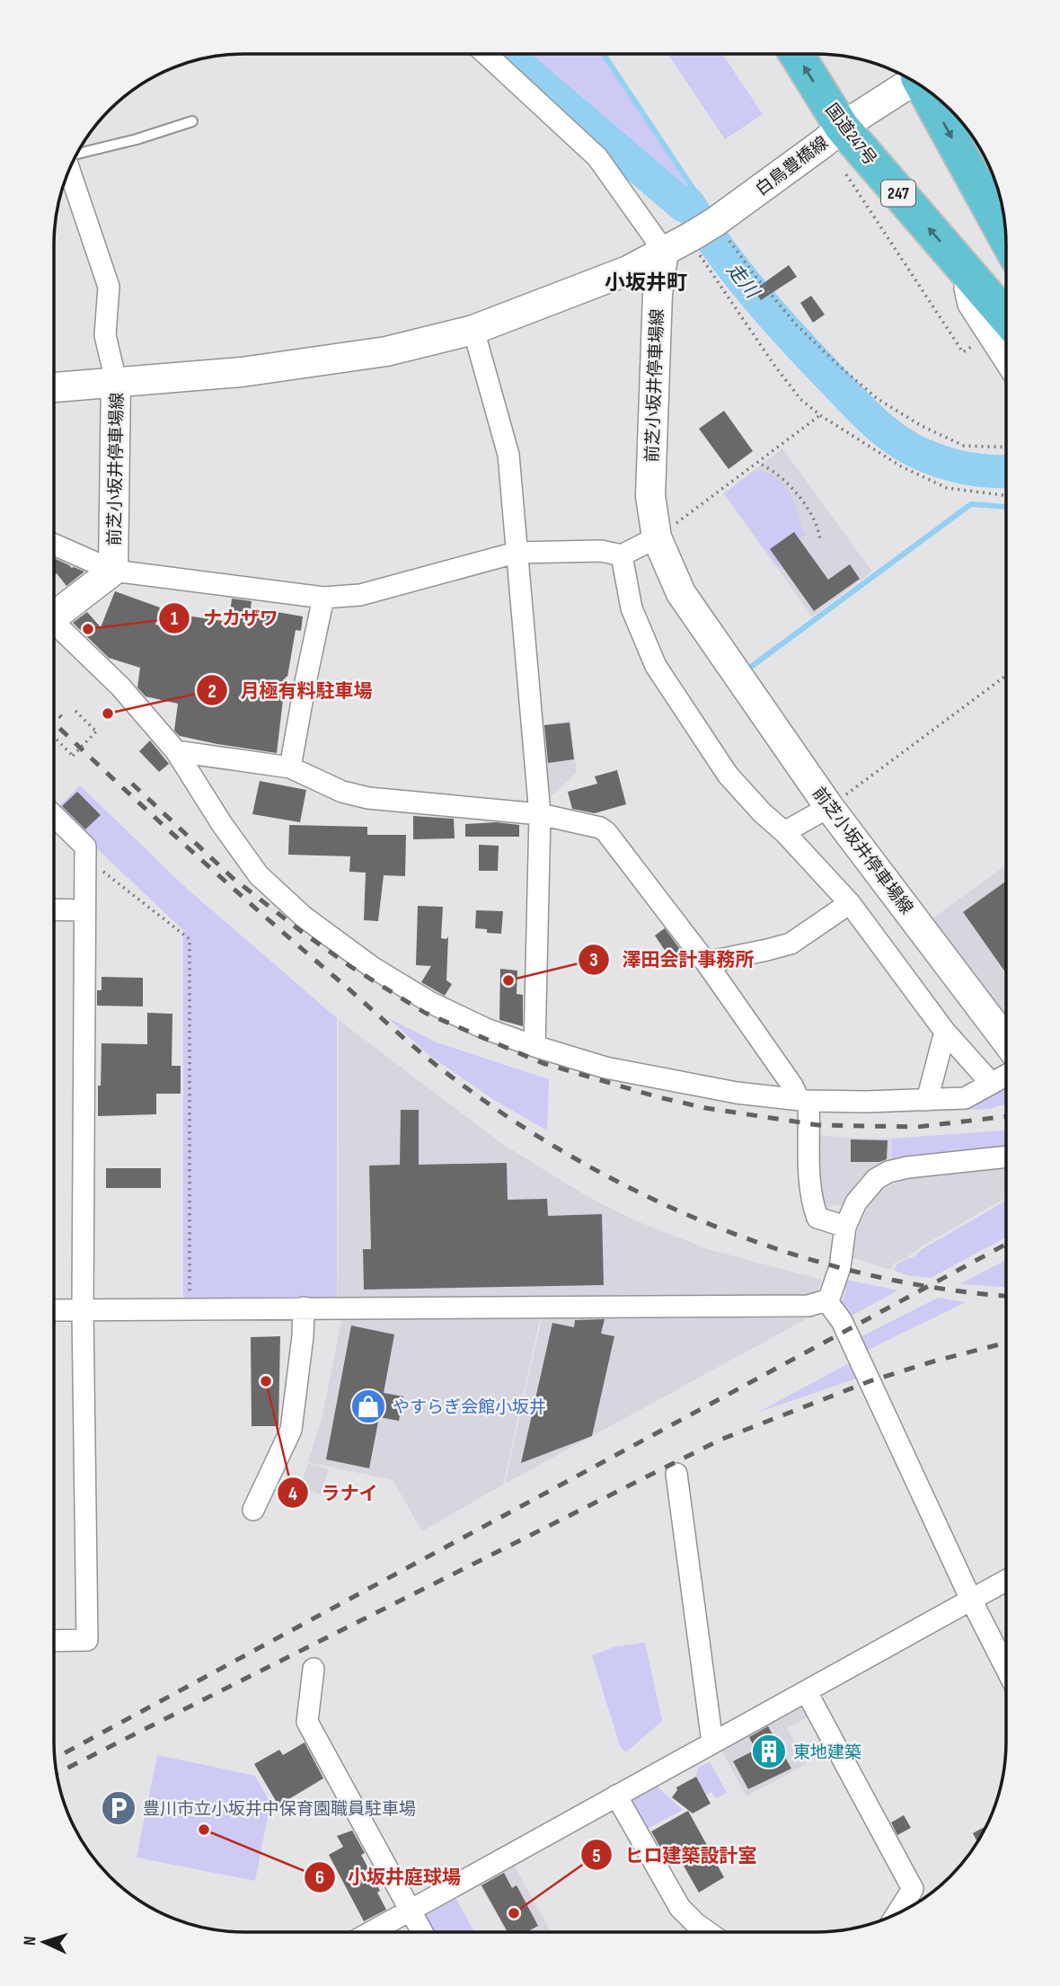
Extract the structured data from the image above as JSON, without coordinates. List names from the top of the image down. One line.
{"streets":{"highway":["国道247号","247"],"main road":["白鳥豊橋線","前芝小坂井停車場線"]},"crossings":[["国道247号","白鳥豊橋線"],["白鳥豊橋線","前芝小坂井停車場線"]],"districts":["小坂井町"],"water":["走川"],"places":{"other":["ナカザワ","月極有料駐車場","澤田会計事務所","ラナイ","小坂井庭球場","ヒロ建築設計室"],"shop":["やすらぎ会館小坂井"],"building":["東地建築"],"parking":["豊川市立小坂井中保育園職員駐車場"]},"north":"left"}
